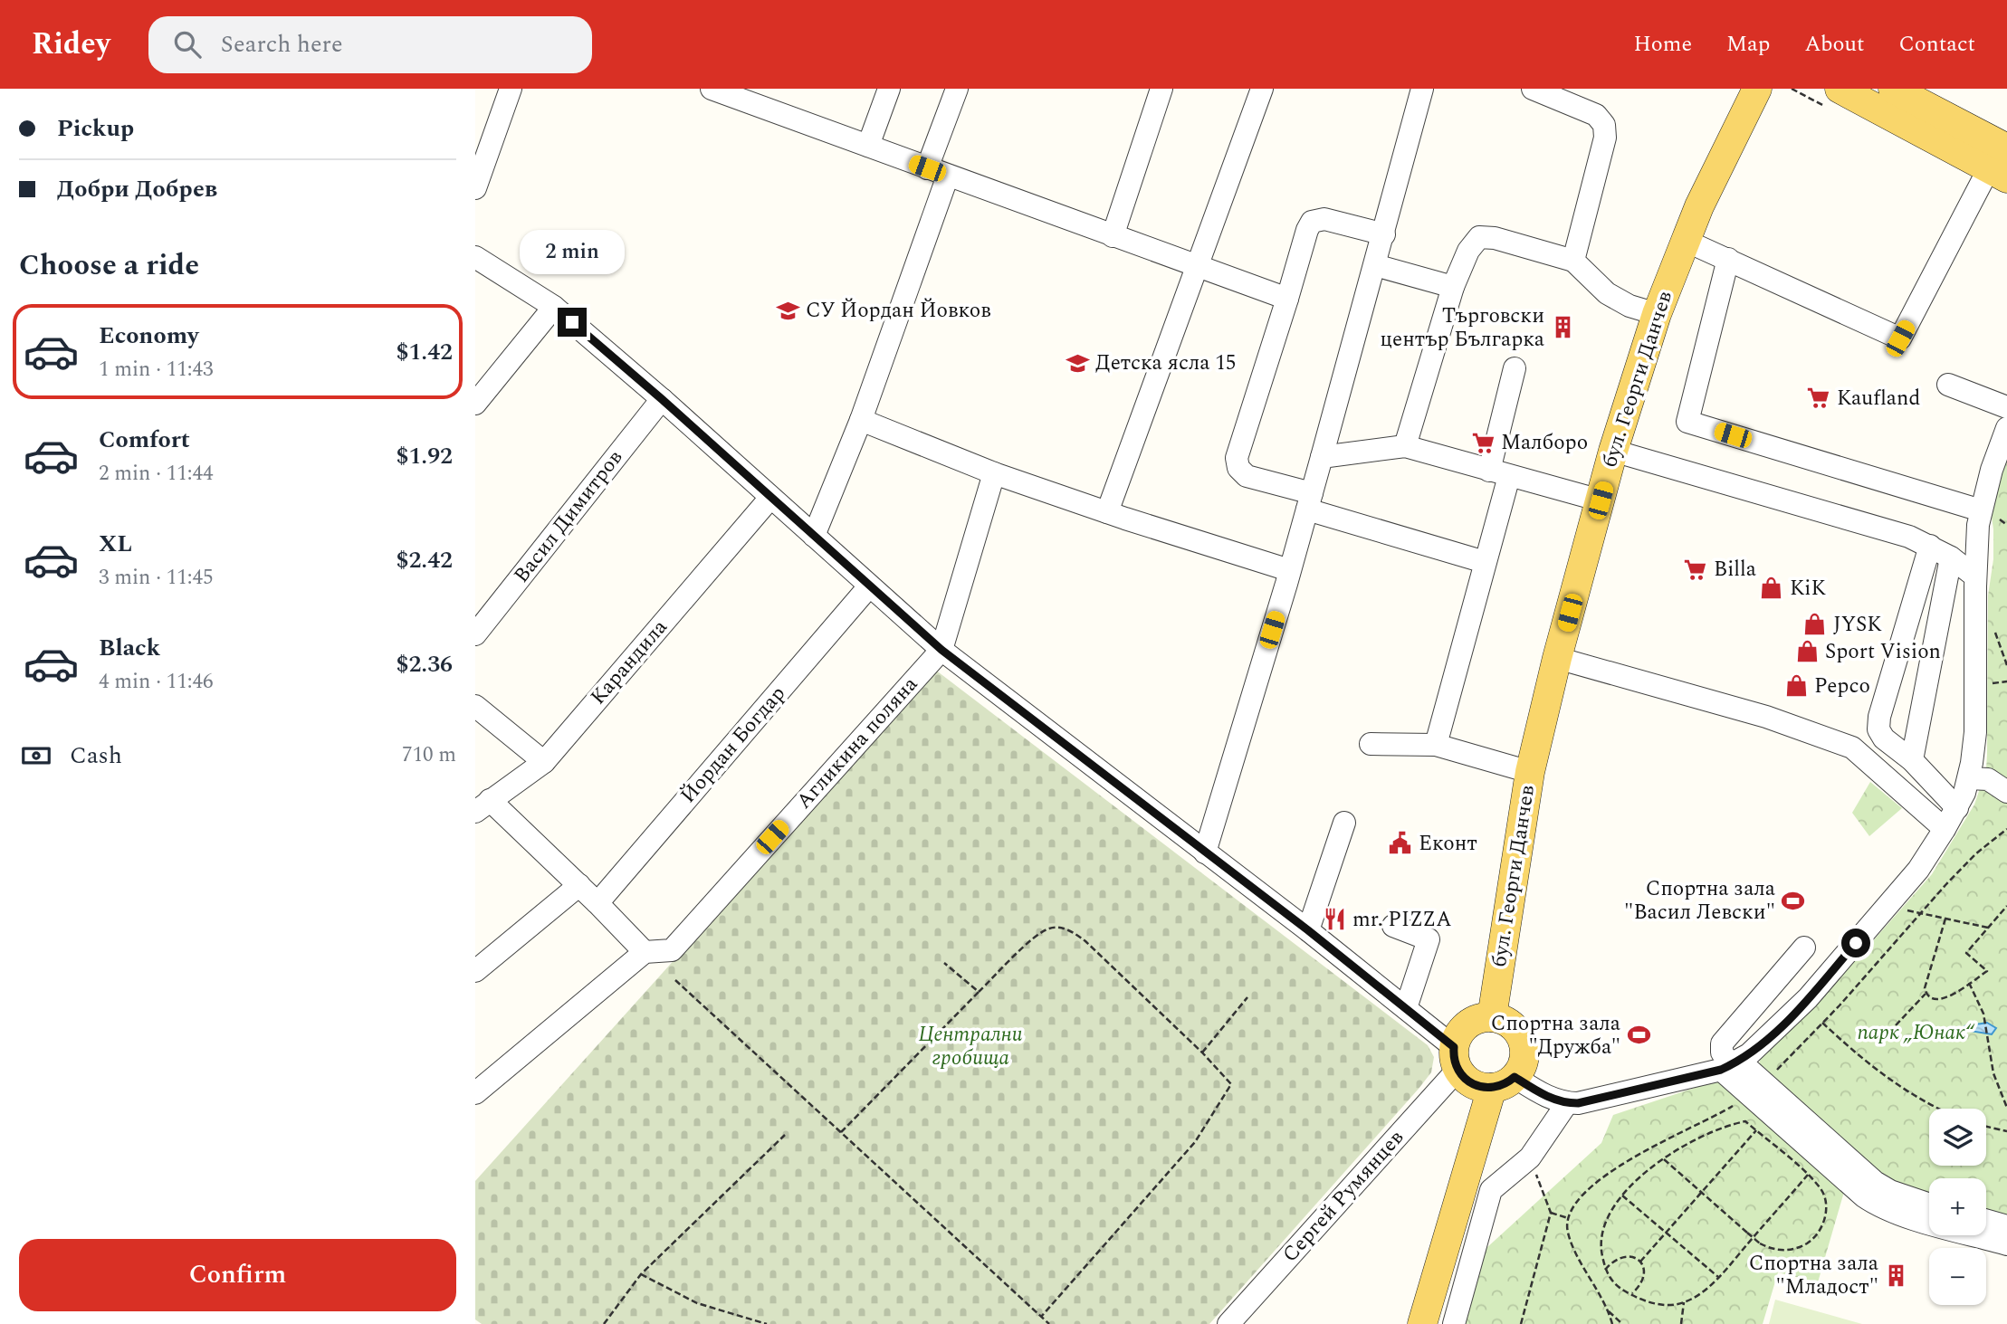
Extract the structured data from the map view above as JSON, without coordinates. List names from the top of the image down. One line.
{"streets":{"main road":["бул. Георги Данчев"],"street":["Васил Димитров","Карандила","Агликина поляна","Йордан Богдар","Сергей Румянцев"]},"crossings":[["бул. Георги Данчев","Сергей Румянцев"]],"parks":["парк „Юнак“","Централни гробища"],"places":{"school or university":["СУ Йордан Йовков","Детска ясла 15"],"building":["Търговски център Българка","Спортна зала \"Младост\""],"supermarket":["Kaufland","Малборо","Billa"],"shop":["KiK","JYSK","Sport Vision","Pepco"],"public building":["Еконт"],"sports":["Спортна зала \"Васил Левски\"","Спортна зала \"Дружба\""],"restaurant":["mr. PIZZA"]},"page":{"header":"Ridey","search":"Search here","nav":["Home","Map","About","Contact"],"banner":["Pickup","Добри Добрев"],"heading":"Choose a ride","bubble":"2 min","list":[{"name":"Economy","note":"1 min · 11:43","value":"$1.42"},{"name":"Comfort","note":"2 min · 11:44","value":"$1.92"},{"name":"XL","note":"3 min · 11:45","value":"$2.42"},{"name":"Black","note":"4 min · 11:46","value":"$2.36"}],"pay":["Cash","710 m"],"map_buttons":["+","−"],"buttons":"Confirm"}}
